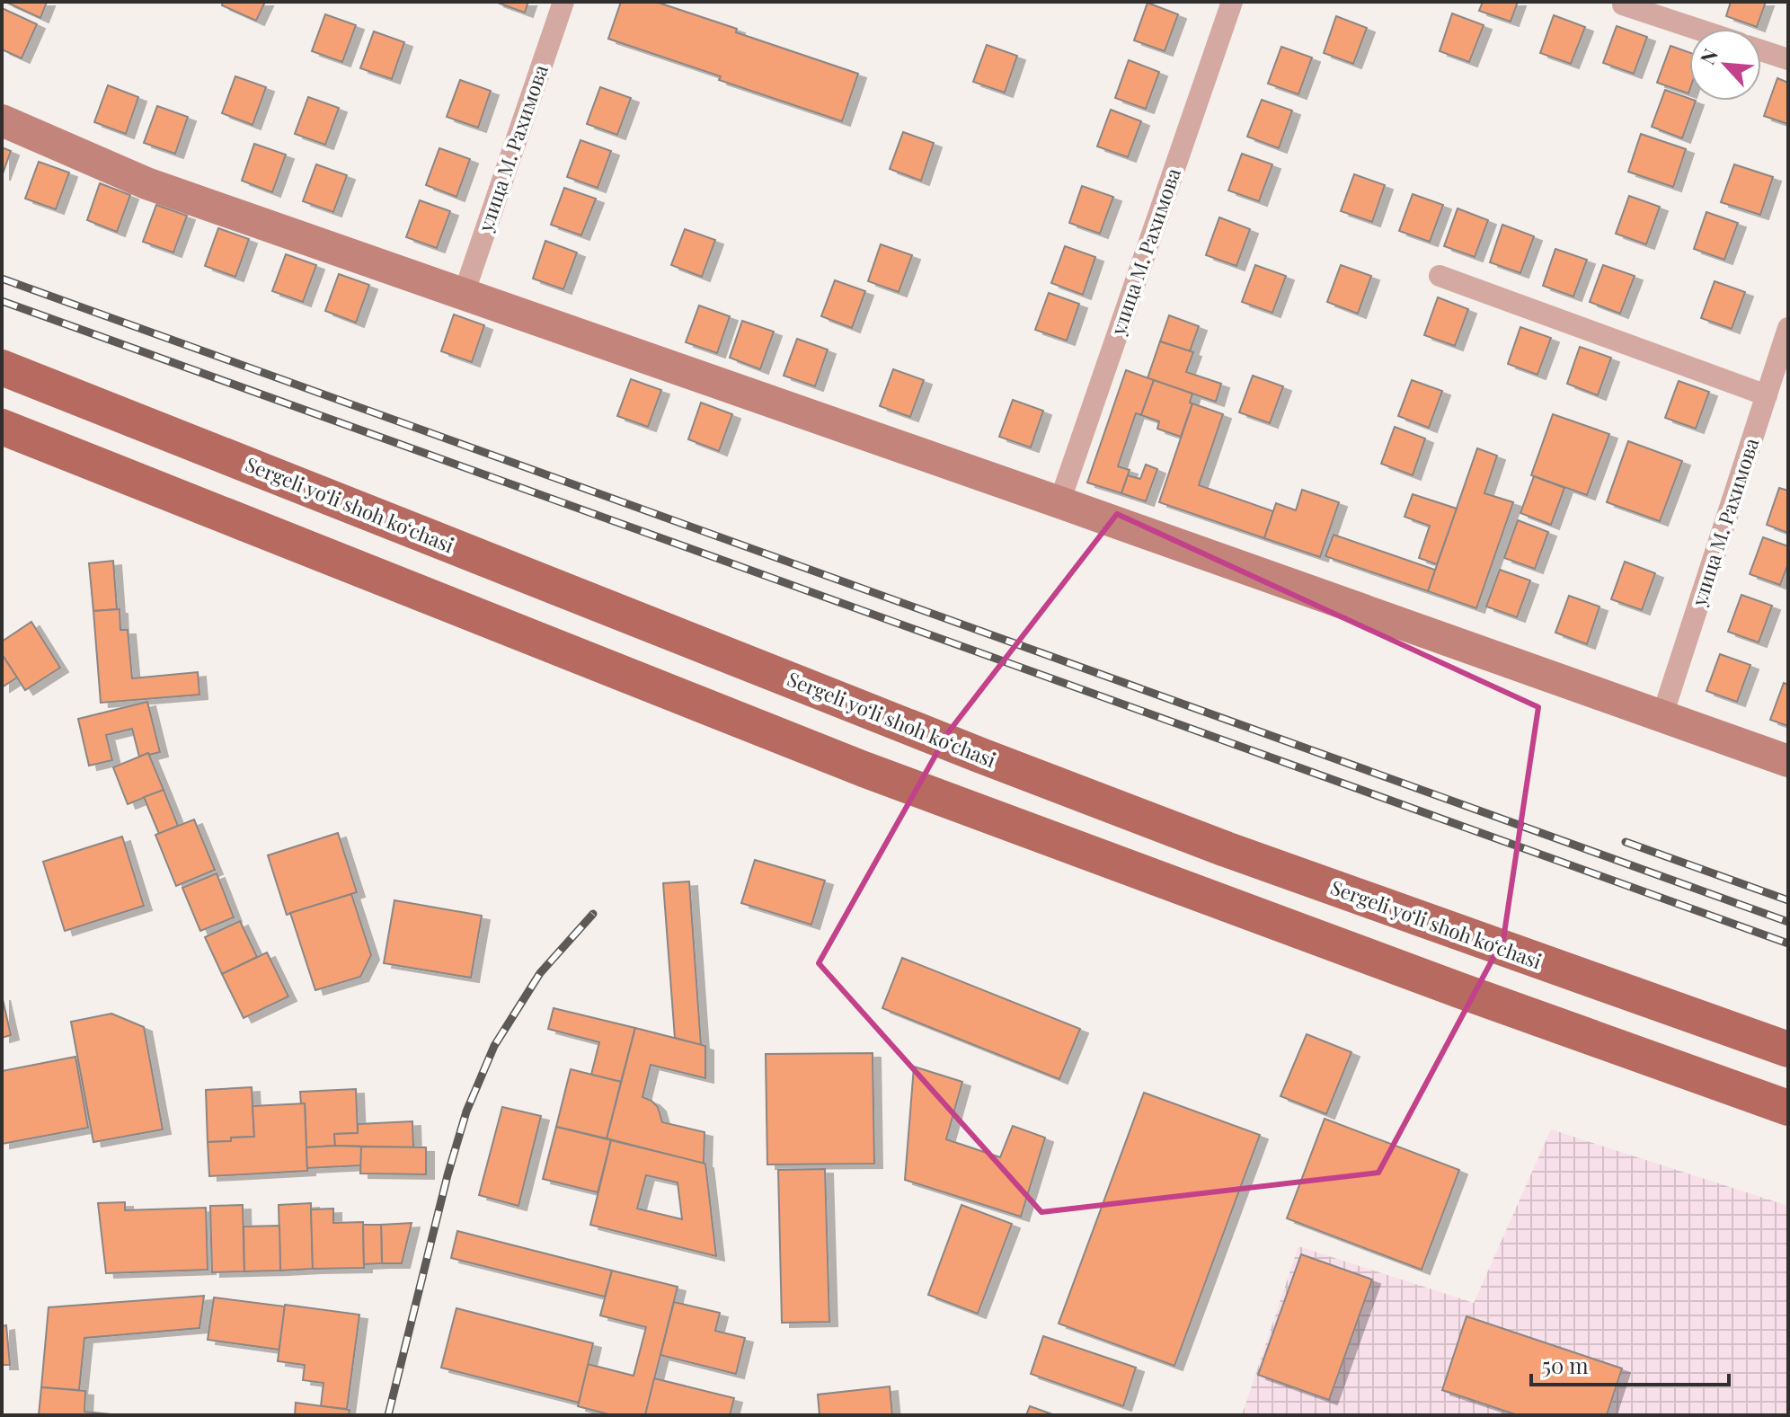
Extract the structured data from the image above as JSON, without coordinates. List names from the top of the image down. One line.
{"streets":{"main road":["Sergeli yo‘li shoh ko‘chasi"],"street":["улица М. Рахимова"]},"scale_bar":"50 m","north":"top left"}
